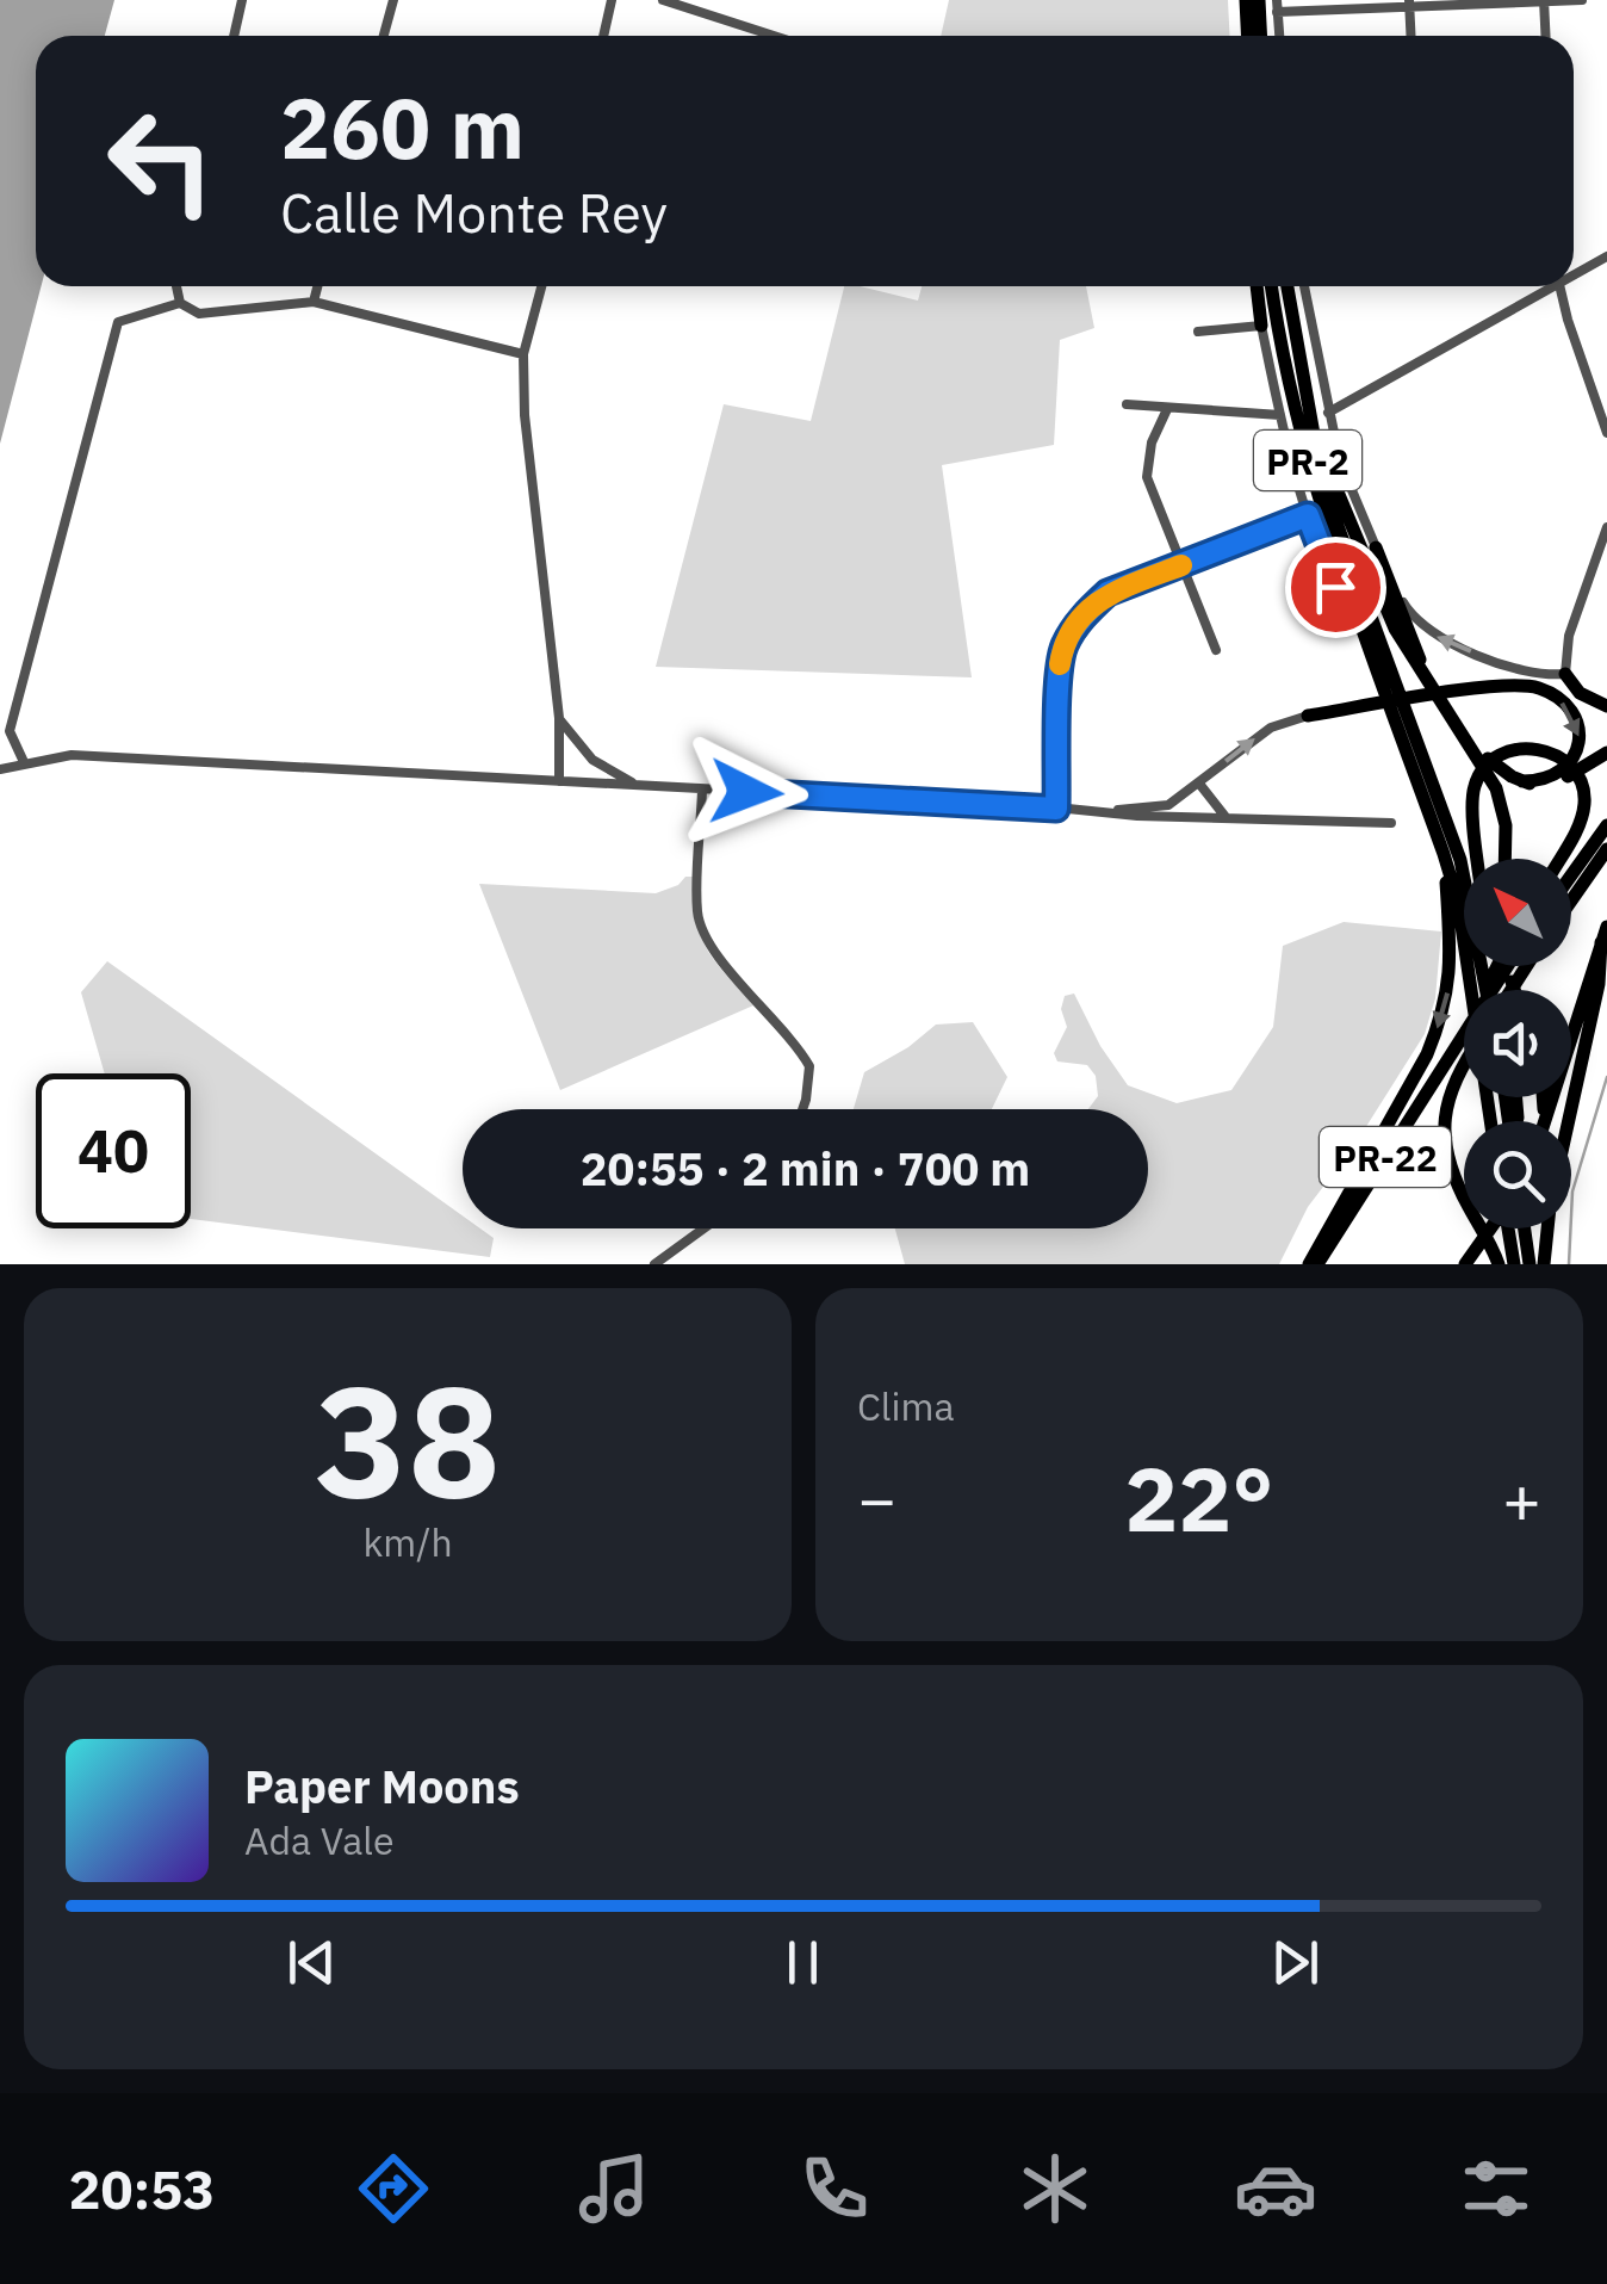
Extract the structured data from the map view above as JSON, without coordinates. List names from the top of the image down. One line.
{"streets":{"highway":["PR-2","PR-22"]},"north":"top left","page":{"turn":["260 m","Calle Monte Rey"],"limit":"40","trip":"20:55 · 2 min · 700 m","tile":[["38","km/h"],"Clima"],"heat":["−","22°","+"],"song":["Paper Moons","Ada Vale"],"tabs":"20:53"}}
